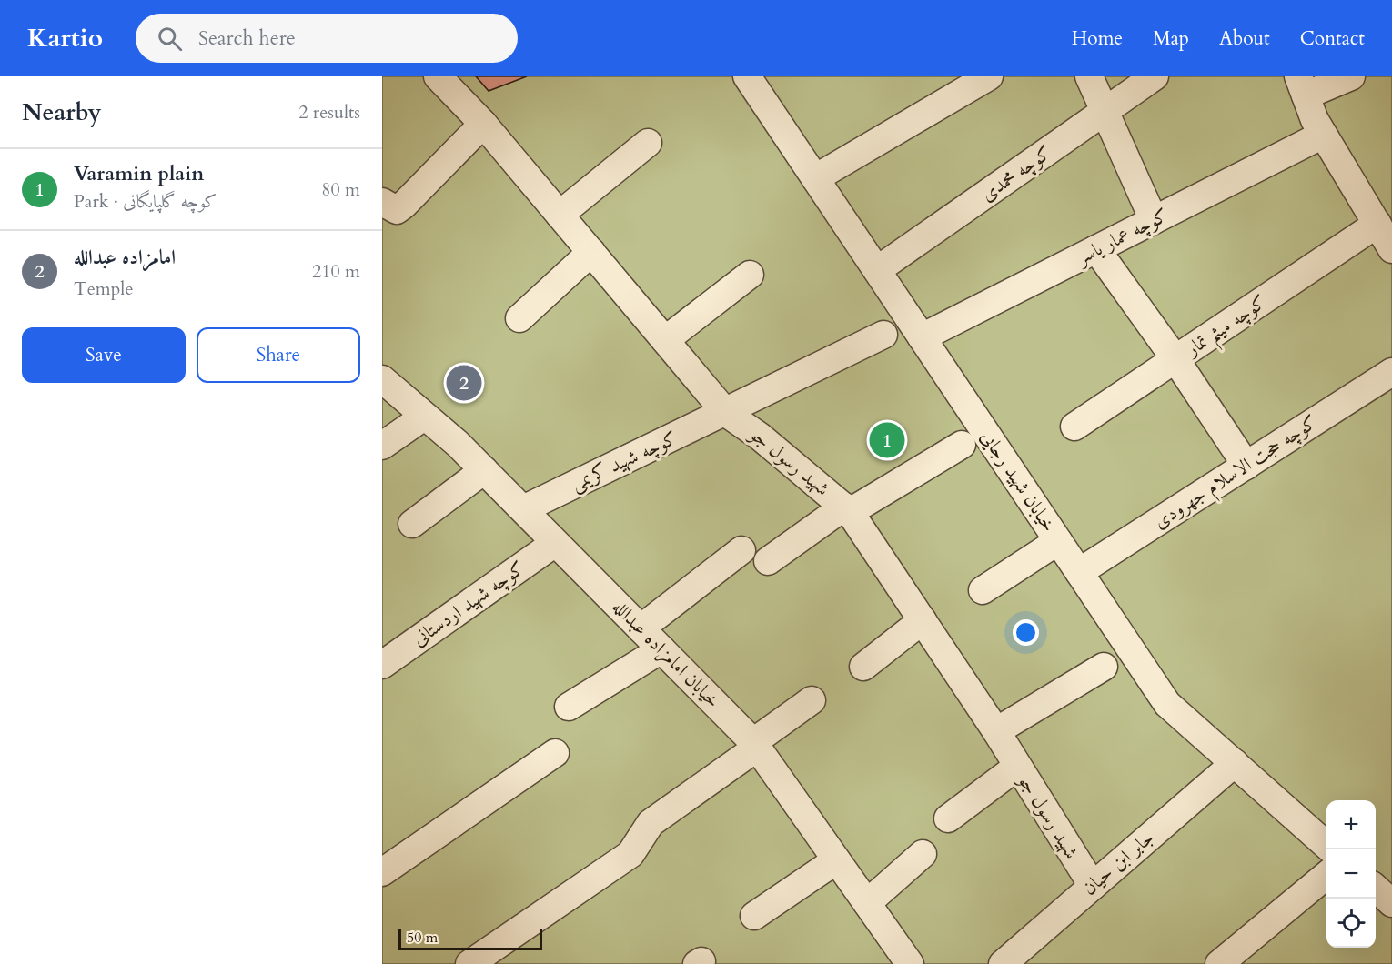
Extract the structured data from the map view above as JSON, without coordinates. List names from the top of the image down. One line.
{"streets":{"street":["کوچه محمدی","کوچه عمار یاسر","کوچه میثم تمار","کوچه شهید کریمی","شهید رسول جو","کوچه حجت الاسلام جهرودی","خیابان شهید رجایی","کوچه شهید اردستانی","خیابان امامزاده عبدالله","جابر ابن حیان"]},"crossings":[["کوچه محمدی","خیابان شهید رجایی"],["کوچه عمار یاسر","خیابان شهید رجایی"],["کوچه شهید کریمی","شهید رسول جو"],["کوچه شهید کریمی","خیابان امامزاده عبدالله"],["شهید رسول جو","جابر ابن حیان"],["کوچه حجت الاسلام جهرودی","خیابان شهید رجایی"],["خیابان شهید رجایی","جابر ابن حیان"],["کوچه شهید اردستانی","خیابان امامزاده عبدالله"]],"scale_bar":"50 m","page":{"header":"Kartio","search":"Search here","nav":["Home","Map","About","Contact"],"heading":["Nearby","2 results"],"list":[{"mark":"1","name":"Varamin plain","note":"Park · کوچه گلپایگانی","value":"80 m"},{"mark":"2","name":"امامزاده عبدالله","note":"Temple","value":"210 m"}],"buttons":["Save","Share"],"pins":["2","1"],"map_buttons":["+","−"],"scale":"50 m"}}
